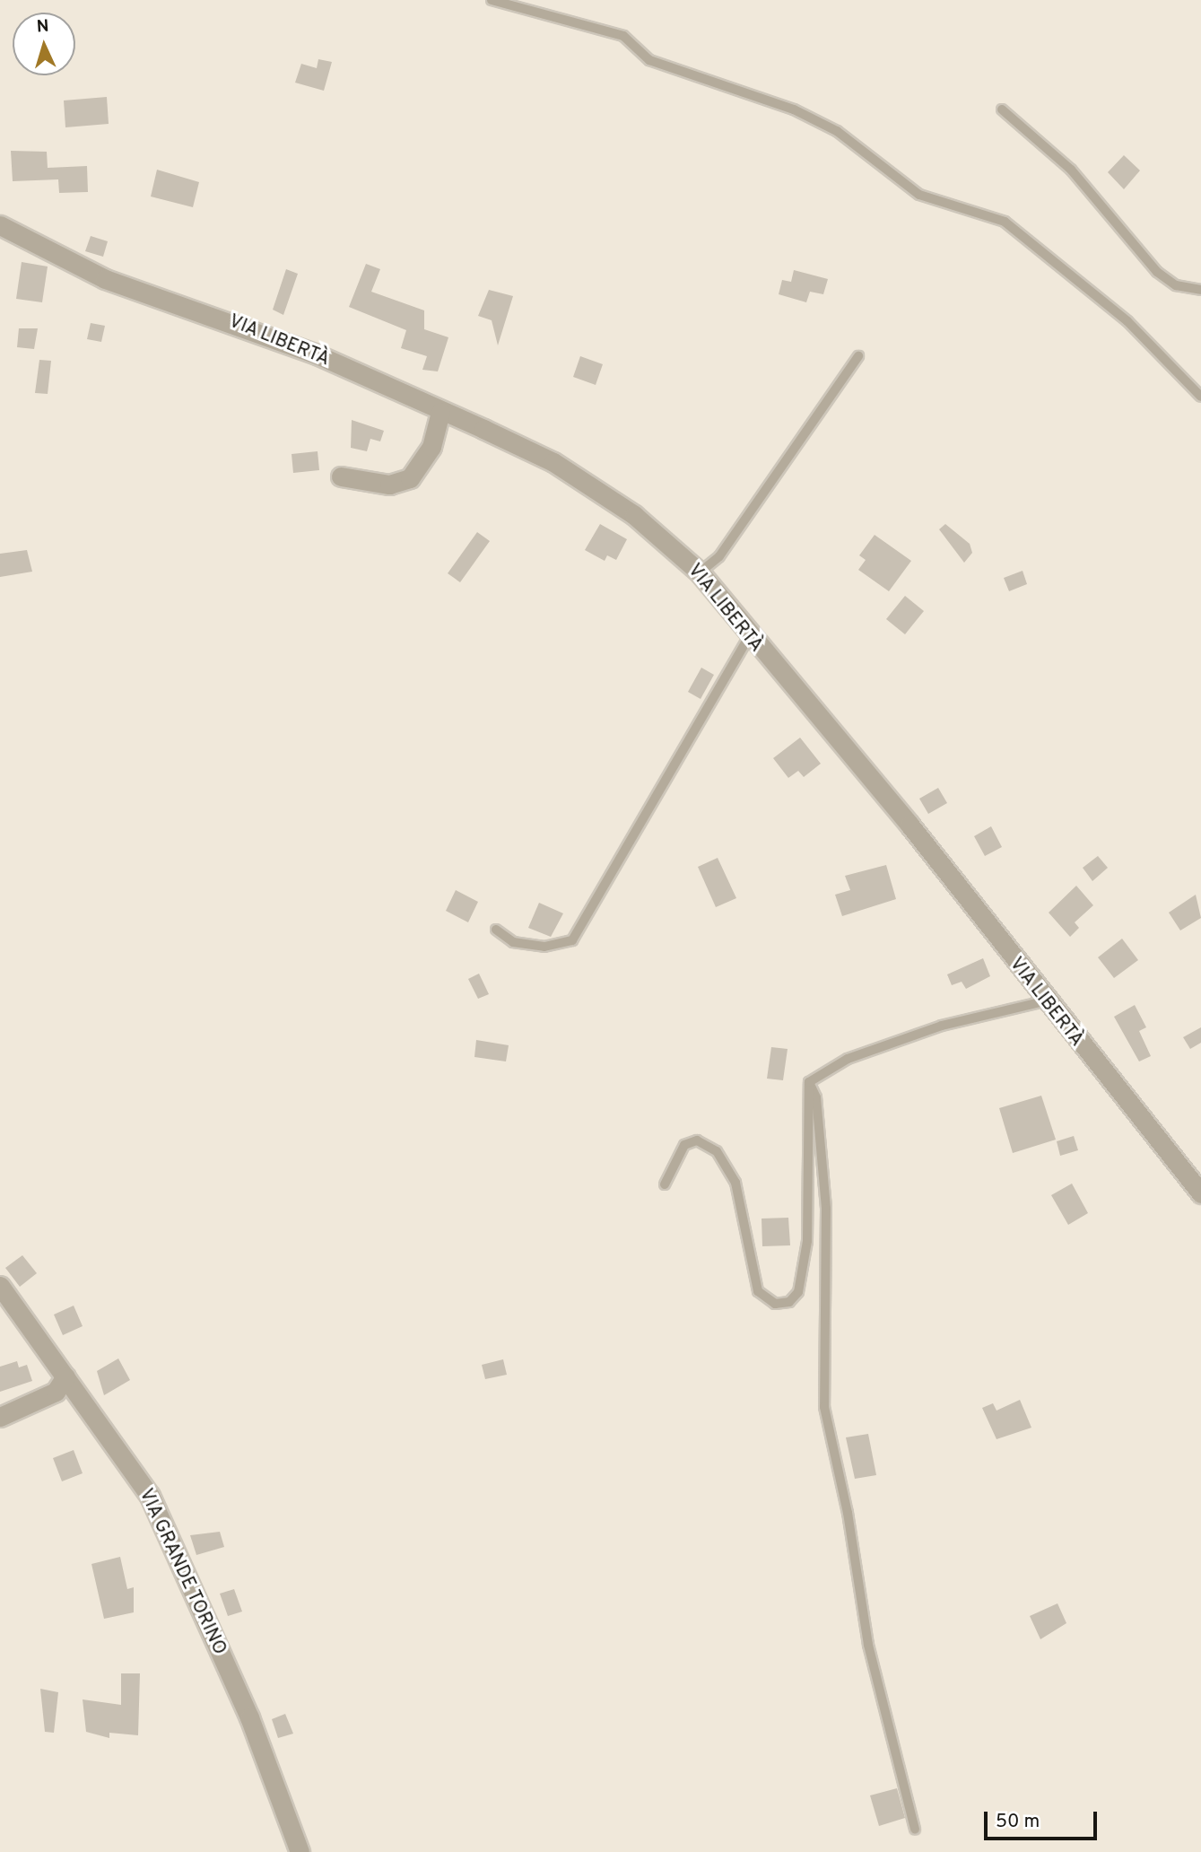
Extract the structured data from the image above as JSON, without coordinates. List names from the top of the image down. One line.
{"streets":{"street":["VIA LIBERTÀ","VIA GRANDE TORINO"]},"scale_bar":"50 m","north":"top"}
